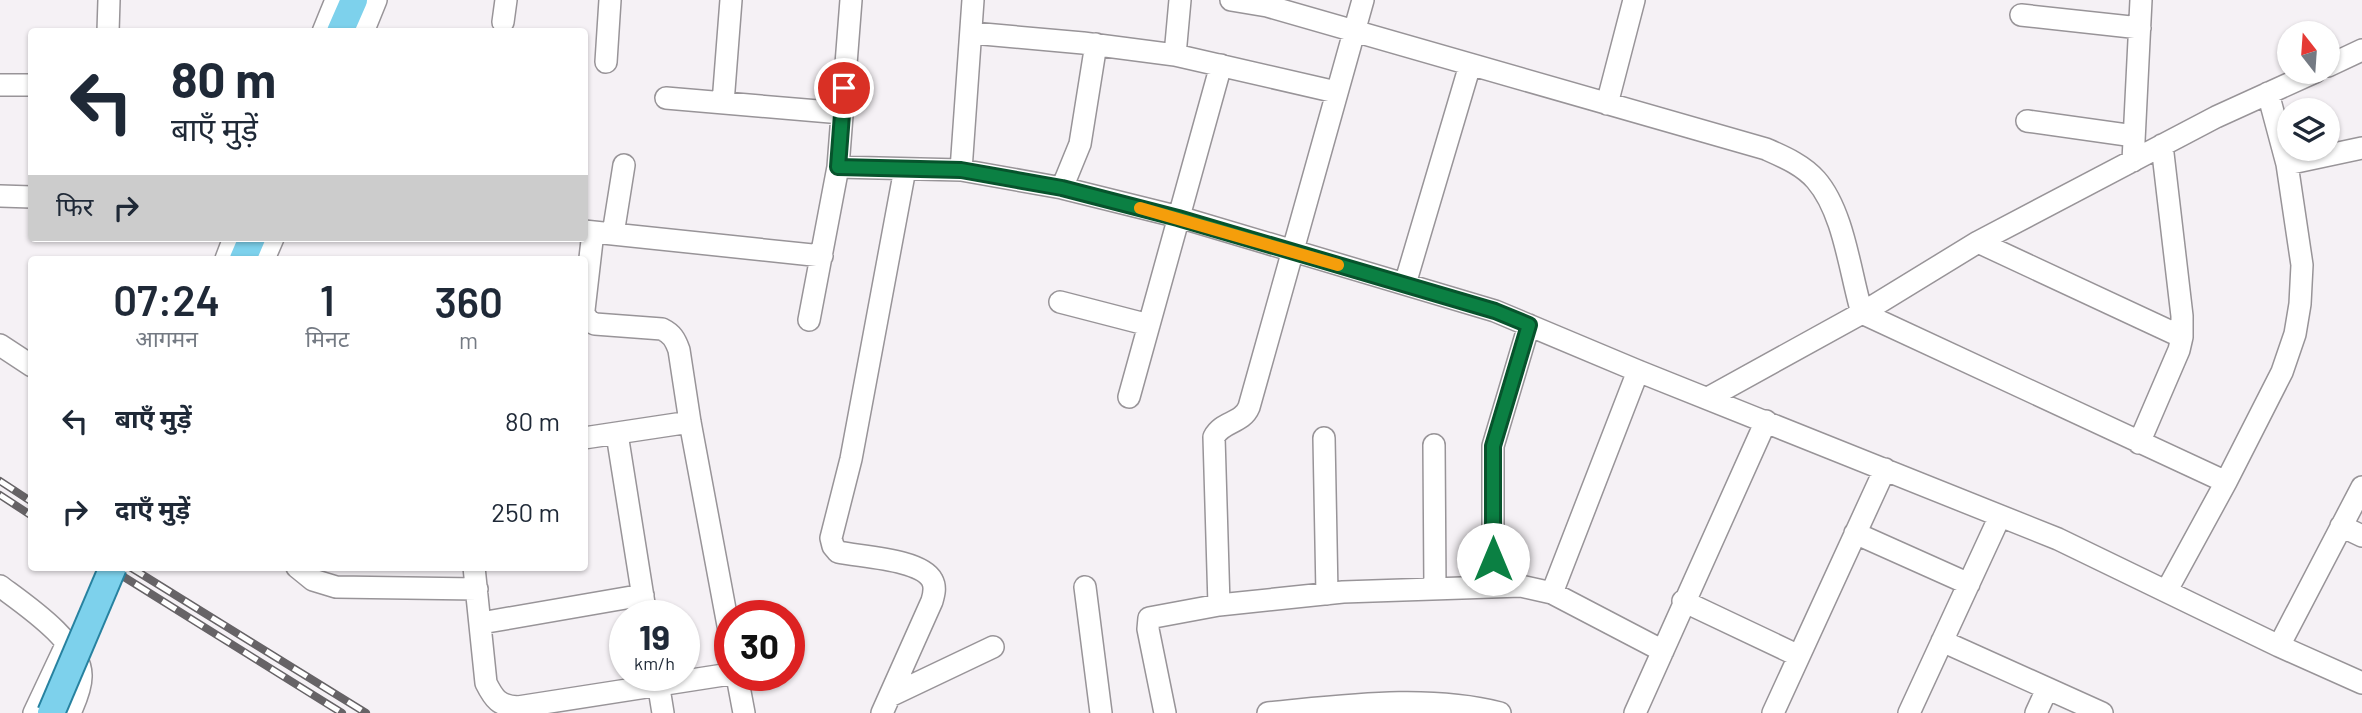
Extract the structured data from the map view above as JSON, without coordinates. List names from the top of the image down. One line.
{"north":"top","page":{"turn":["80 m","बाएँ मुड़ें"],"then":"फिर","eta":["07:24","आगमन","1","मिनट","360","m"],"list":[{"name":"बाएँ मुड़ें","value":"80 m"},{"name":"दाएँ मुड़ें","value":"250 m"}],"speed":"19 km/h","limit":"30"}}
